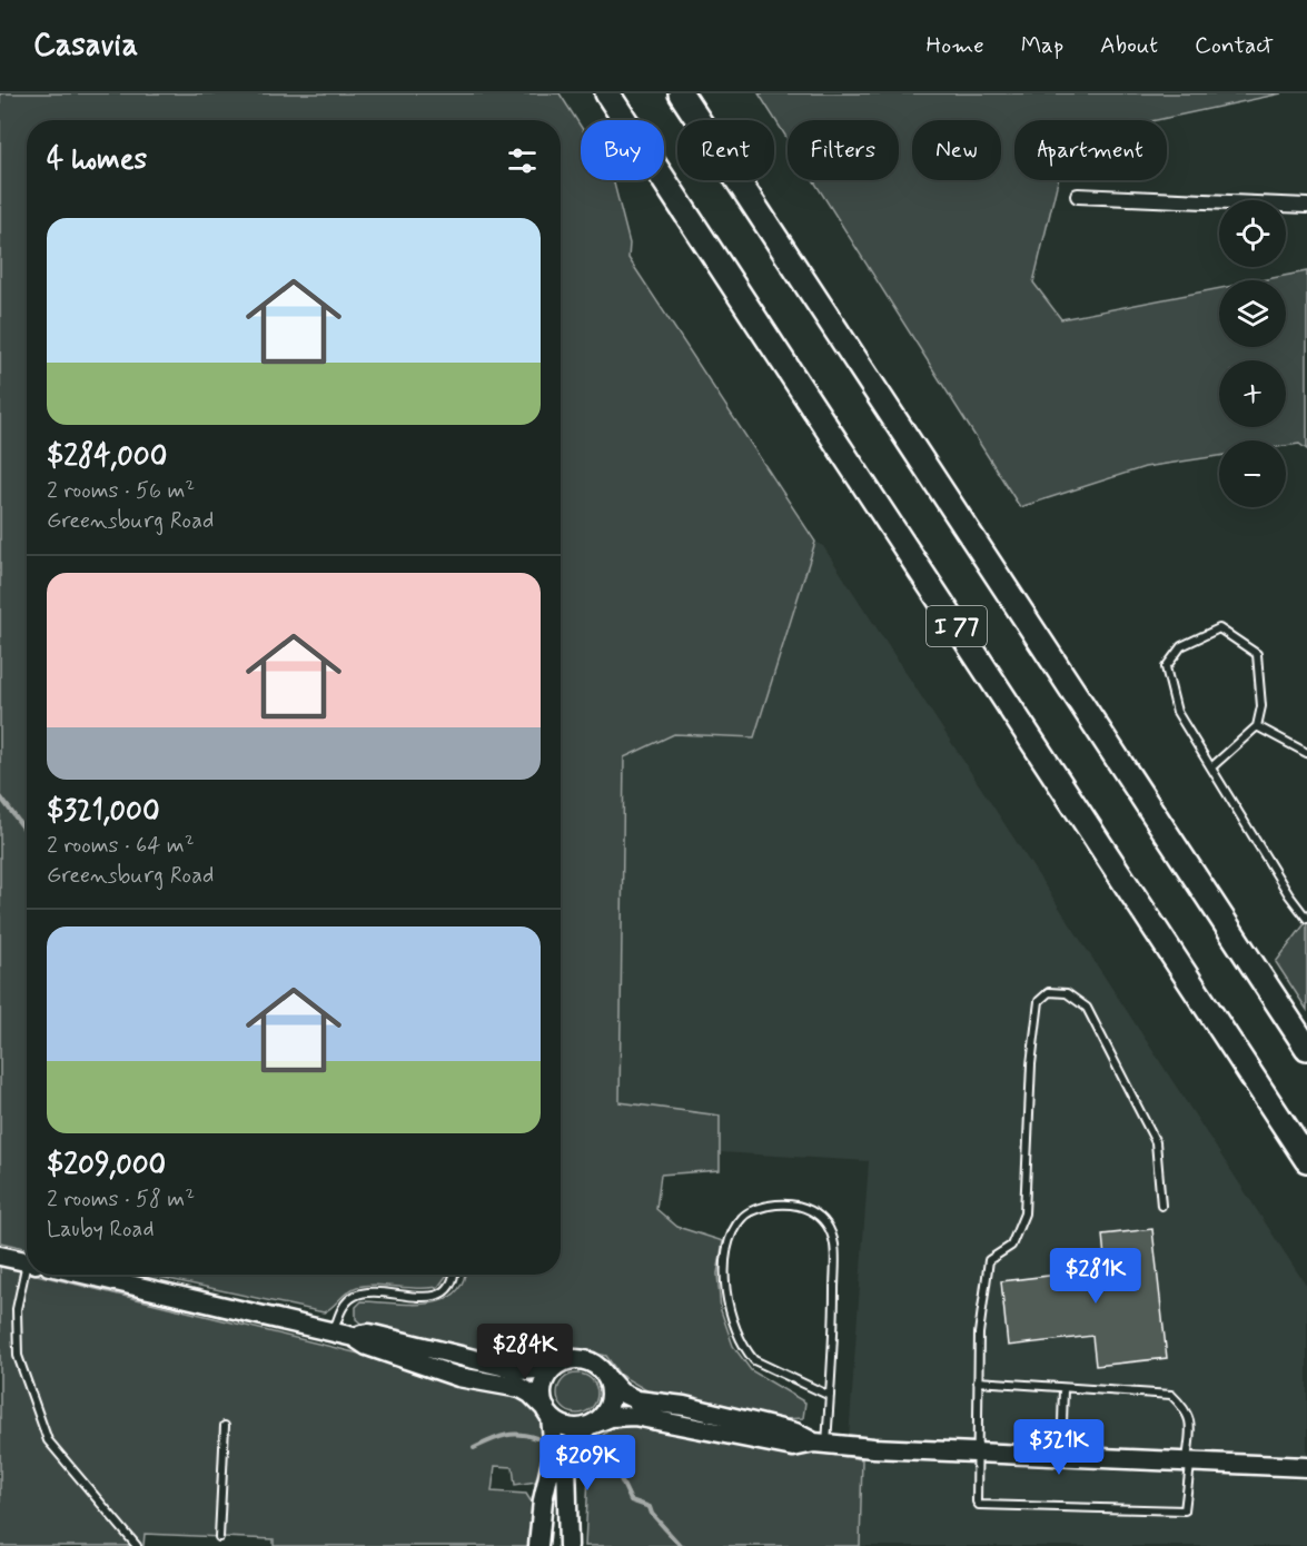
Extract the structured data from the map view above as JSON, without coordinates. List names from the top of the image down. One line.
{"streets":{"highway":["I 77"]},"page":{"header":"Casavia","nav":["Home","Map","About","Contact"],"chip":["Buy","Rent","Filters","New","Apartment"],"heading":"4 homes","map_buttons":["+","−"],"list":[{"name":"$284,000","note":"2 rooms · 56 m² · Greensburg Road"},{"name":"$321,000","note":"2 rooms · 64 m² · Greensburg Road"},{"name":"$209,000","note":"2 rooms · 58 m² · Lauby Road"}],"price":["$281K","$284K","$321K","$209K"]}}
